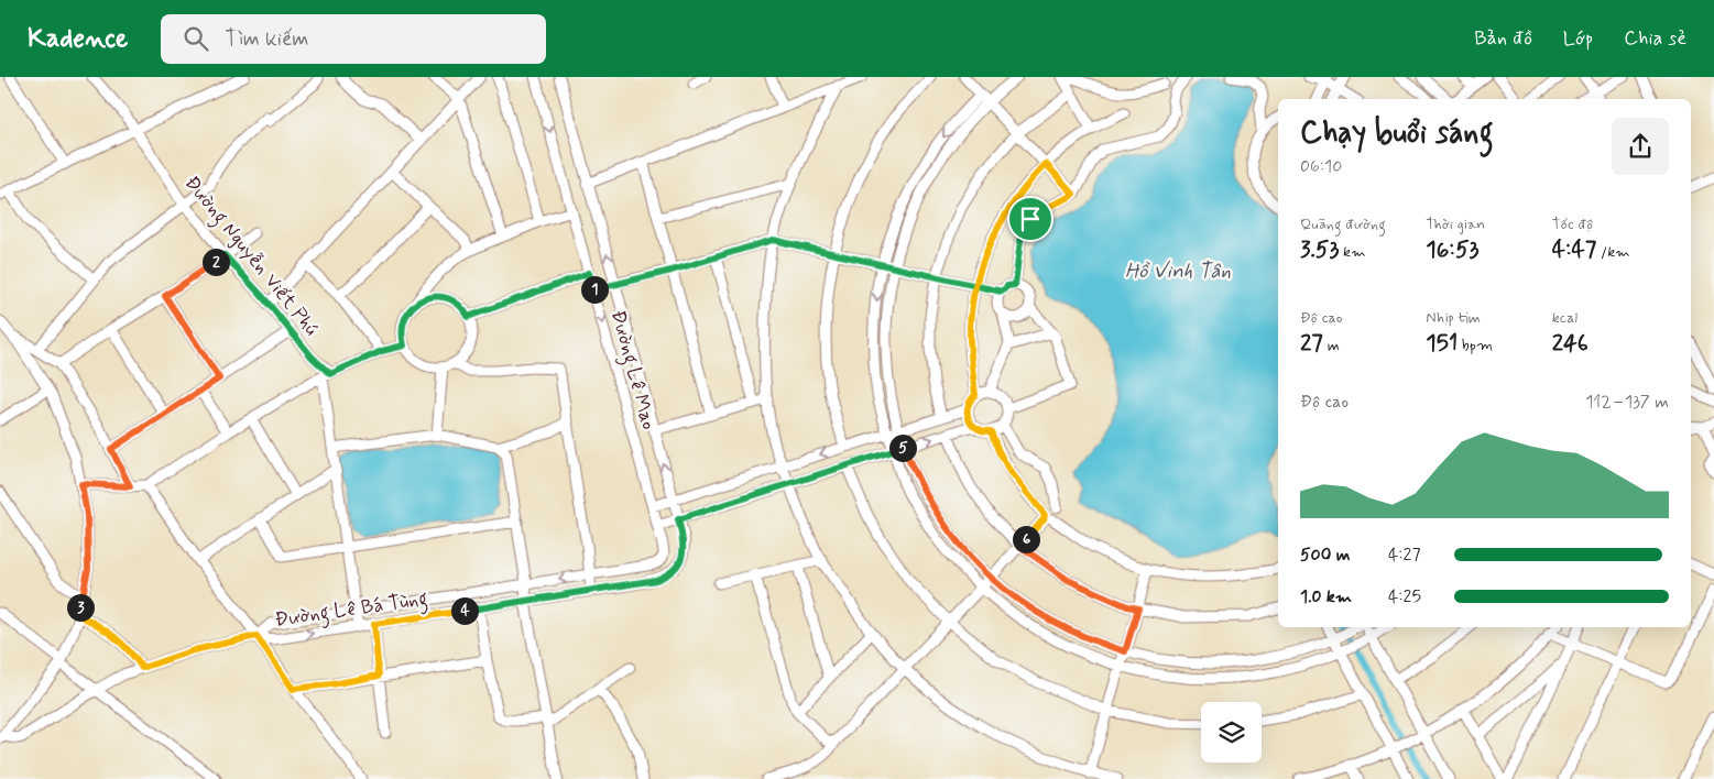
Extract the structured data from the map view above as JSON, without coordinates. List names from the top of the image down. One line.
{"streets":{"street":["Đường Nguyễn Viết Phú","Đường Lê Mao","Đường Lê Bá Tùng"]},"crossings":[["Đường Lê Mao","Đường Lê Bá Tùng"]],"water":["Hồ Vinh Tân"],"page":{"header":"Kadence","search":"Tìm kiếm","nav":["Bản đồ","Lớp","Chia sẻ"],"heading":["Chạy buổi sáng","06:10"],"stats":[["Quãng đường","3.53 km"],["Thời gian","16:53"],["Tốc độ","4:47 /km"],["Độ cao","27 m"],["Nhịp tim","151 bpm"],["kcal","246"]],"pins":["2","1","5","6","3","4"],"chart":["Độ cao","112–137 m"],"list":[{"name":"500 m","note":"4:27"},{"name":"1.0 km","note":"4:25"}]}}
